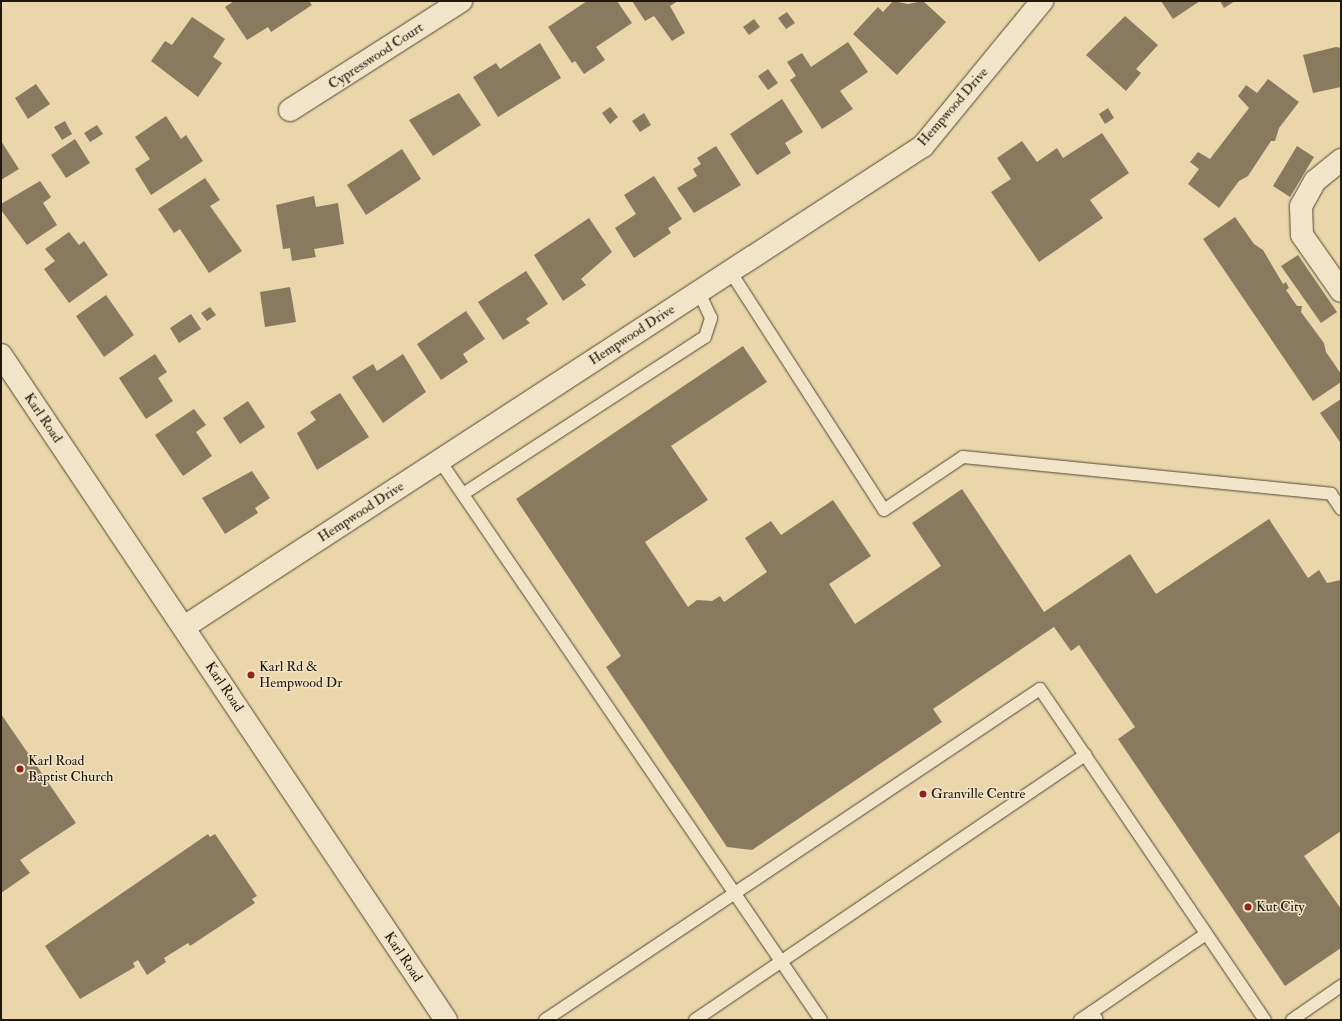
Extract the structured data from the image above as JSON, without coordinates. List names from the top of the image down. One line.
{"streets":{"street":["Cypresswood Court","Hempwood Drive","Karl Road"]},"crossings":[["Hempwood Drive","Karl Road"]],"places":["Karl Rd & Hempwood Dr","Karl Road Baptist Church","Granville Centre","Kut City"]}
